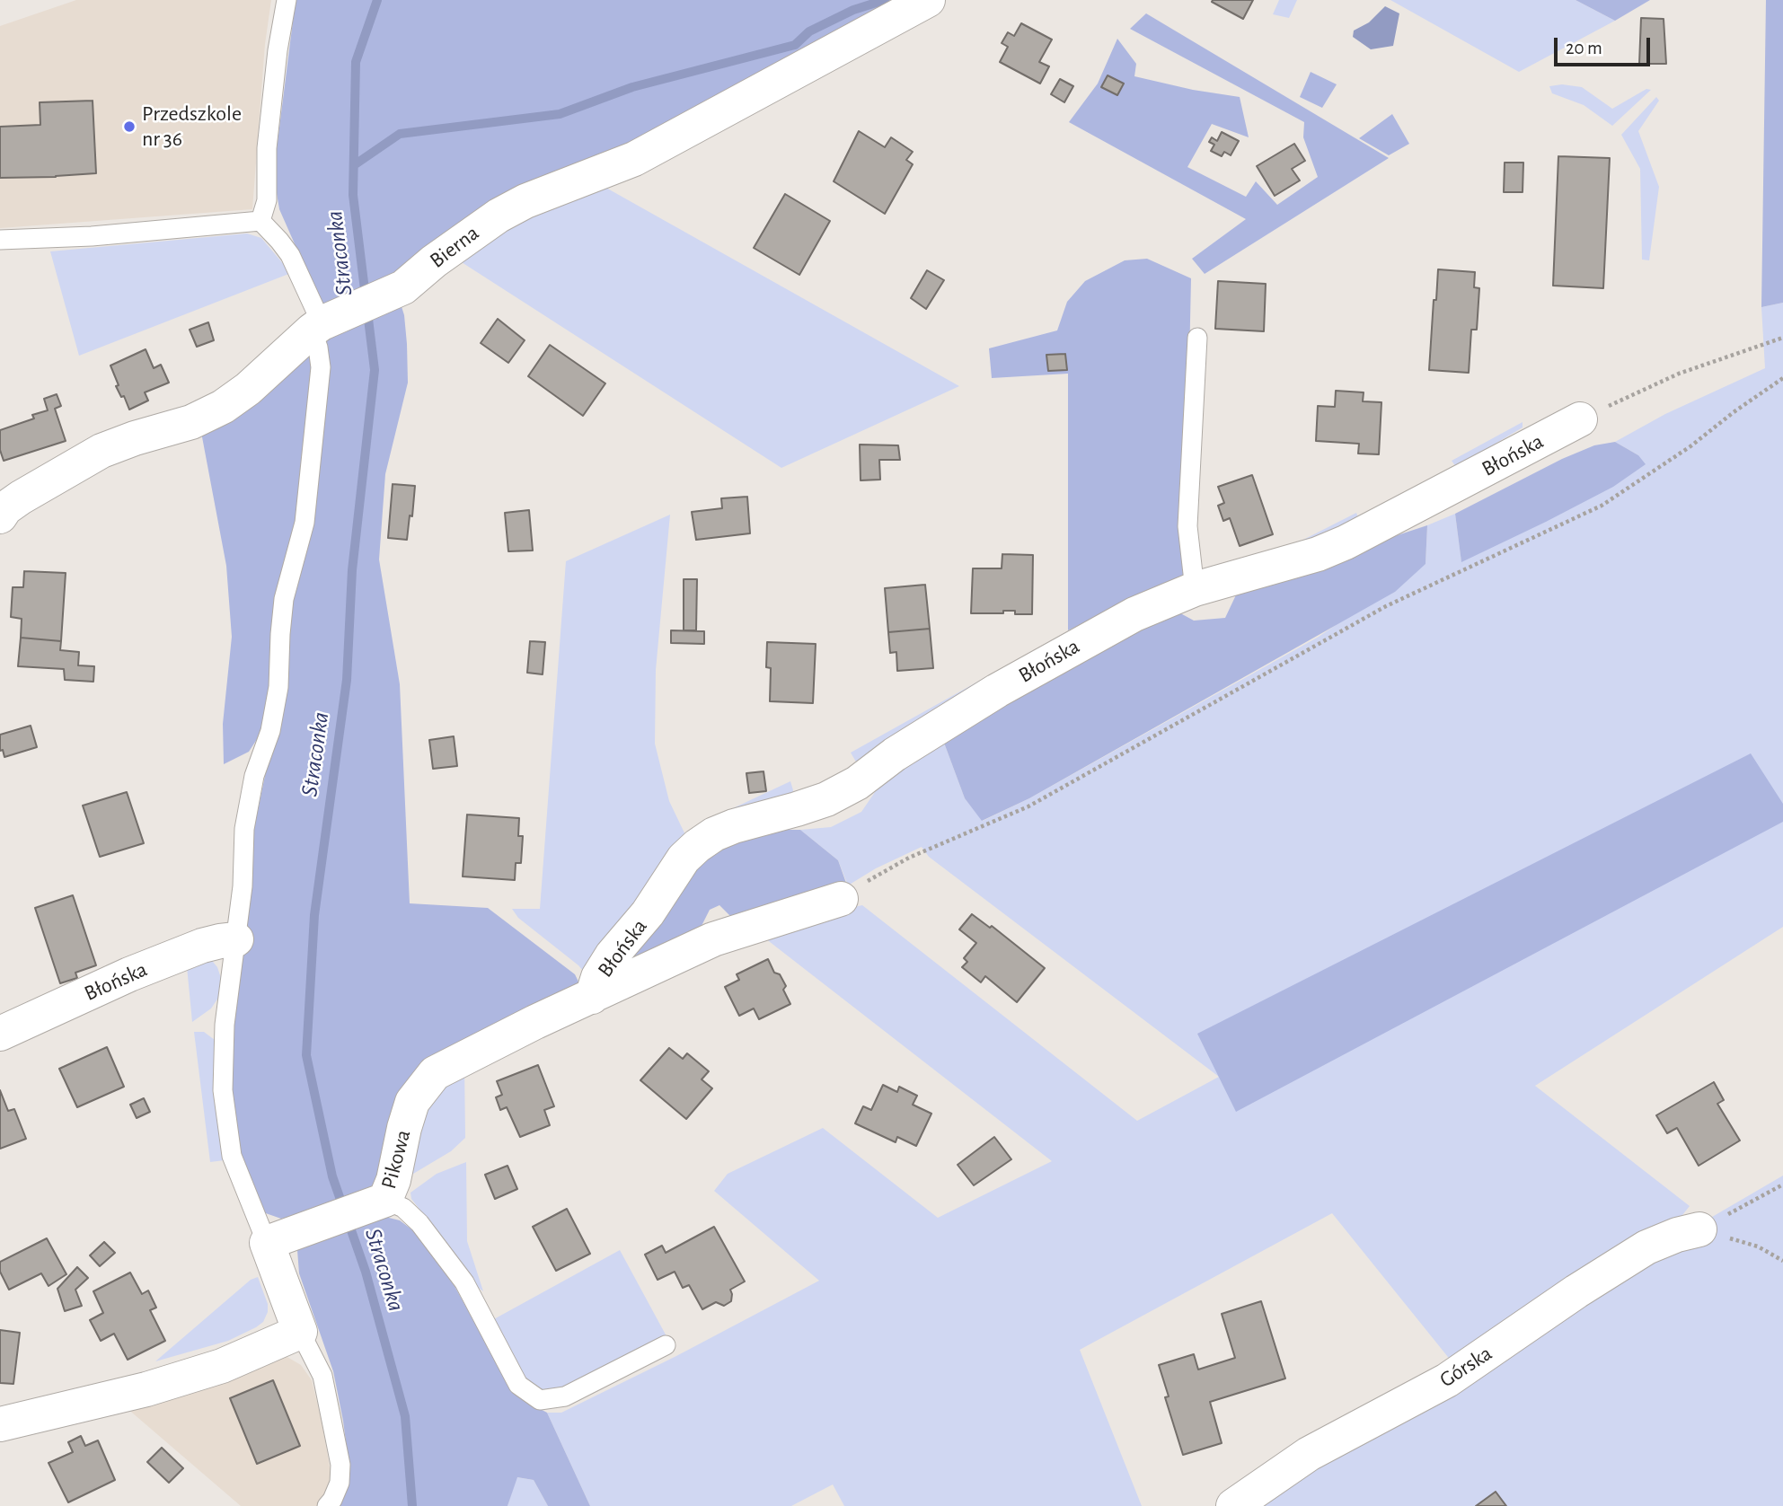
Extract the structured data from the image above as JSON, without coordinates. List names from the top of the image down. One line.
{"streets":{"street":["Bierna","Błońska","Pikowa","Górska"]},"crossings":[["Błońska","Pikowa"]],"water":["Straconka"],"places":["Przedszkole nr 36"],"scale_bar":"20 m"}
